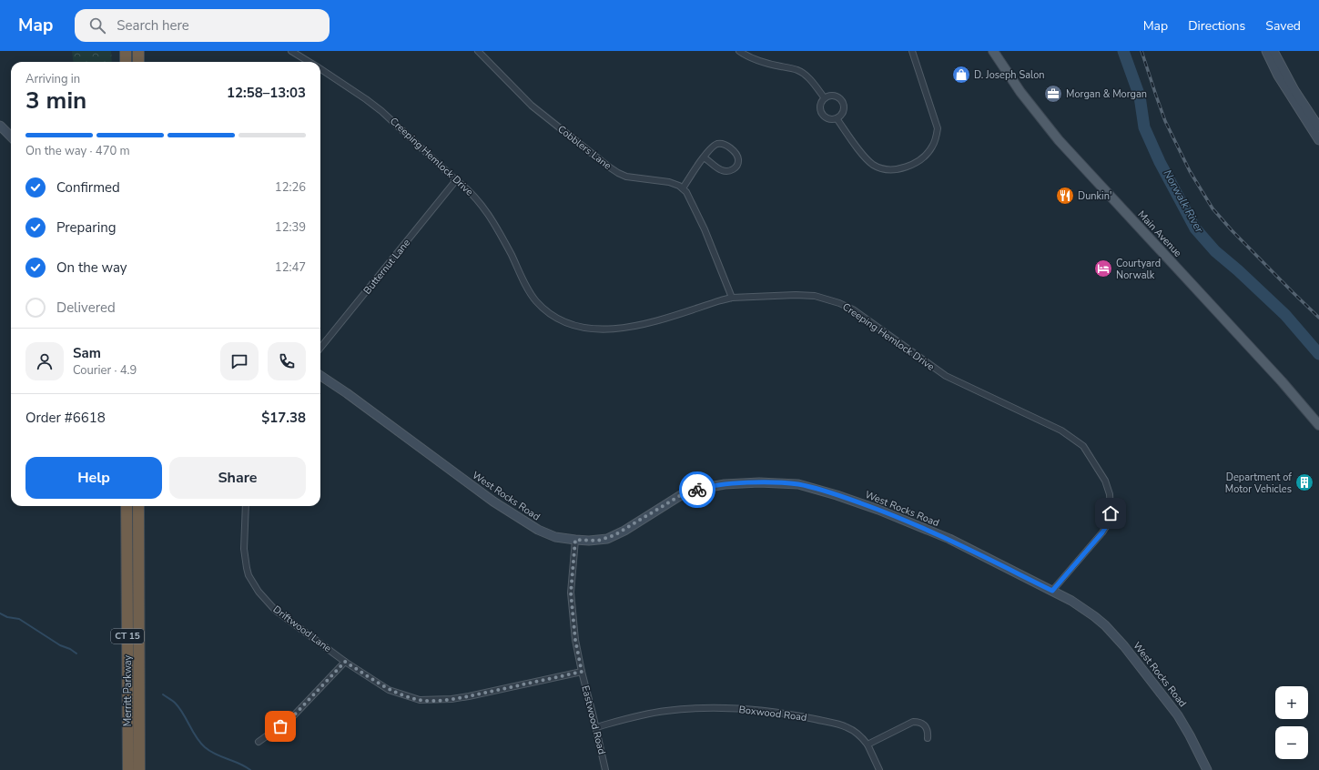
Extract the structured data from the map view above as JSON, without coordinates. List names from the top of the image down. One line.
{"streets":{"highway":["CT 15","Merritt Parkway"],"main road":["Main Avenue","West Rocks Road"],"street":["Cobblers Lane","Creeping Hemlock Drive","Butternut Lane","Driftwood Lane","Boxwood Road","Eastwood Road"]},"crossings":[["Creeping Hemlock Drive","Butternut Lane"],["Creeping Hemlock Drive","West Rocks Road"],["West Rocks Road","Eastwood Road"],["Driftwood Lane","Eastwood Road"],["Boxwood Road","Eastwood Road"]],"water":["Norwalk River"],"places":{"shop":["D. Joseph Salon"],"office":["Morgan & Morgan"],"restaurant":["Dunkin'"],"hotel":["Courtyard Norwalk"],"building":["Department of Motor Vehicles"]},"page":{"header":"Map","search":"Search here","nav":["Map","Directions","Saved"],"heading":["3 min","Arriving in","12:58–13:03"],"panel":["Sam","Courier · 4.9","Order #6618","$17.38"],"bar":"On the way · 470 m","list":[["Confirmed","12:26"],["Preparing","12:39"],["On the way","12:47"],"Delivered"],"buttons":["Help","Share"],"map_buttons":["+","−"]}}
